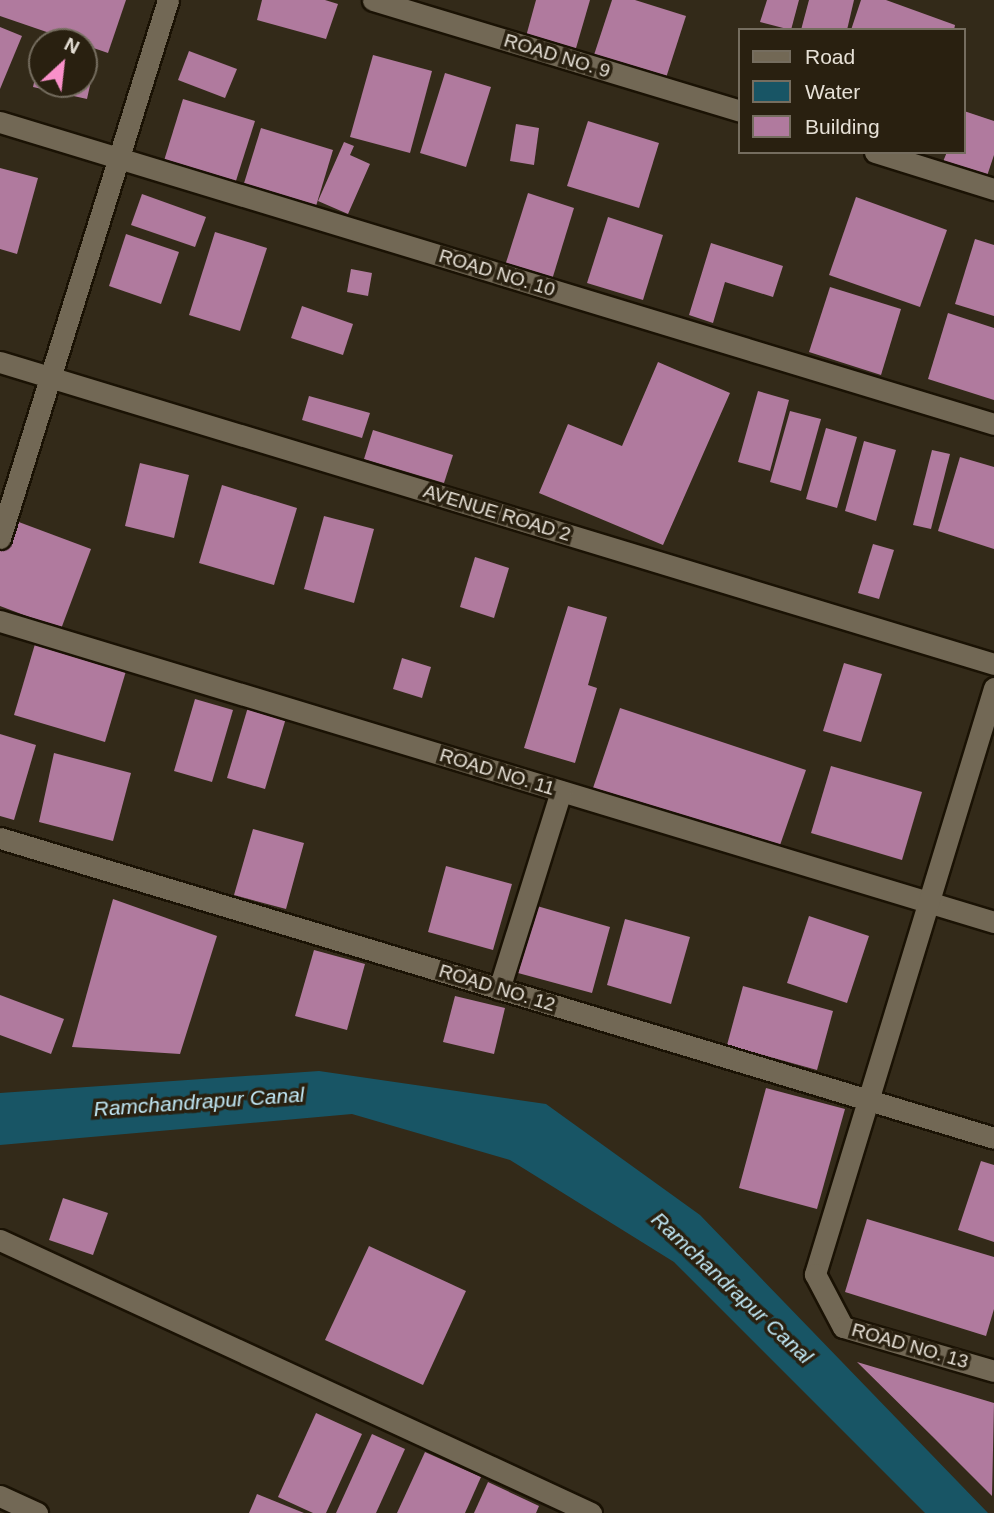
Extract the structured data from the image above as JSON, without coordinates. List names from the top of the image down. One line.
{"streets":{"street":["ROAD NO. 9","ROAD NO. 10","AVENUE ROAD 2","ROAD NO. 11","ROAD NO. 12","ROAD NO. 13"]},"crossings":[["ROAD NO. 12","ROAD NO. 13"]],"water":["Ramchandrapur Canal"],"legend":["Road","Water","Building"],"north":"top right"}
